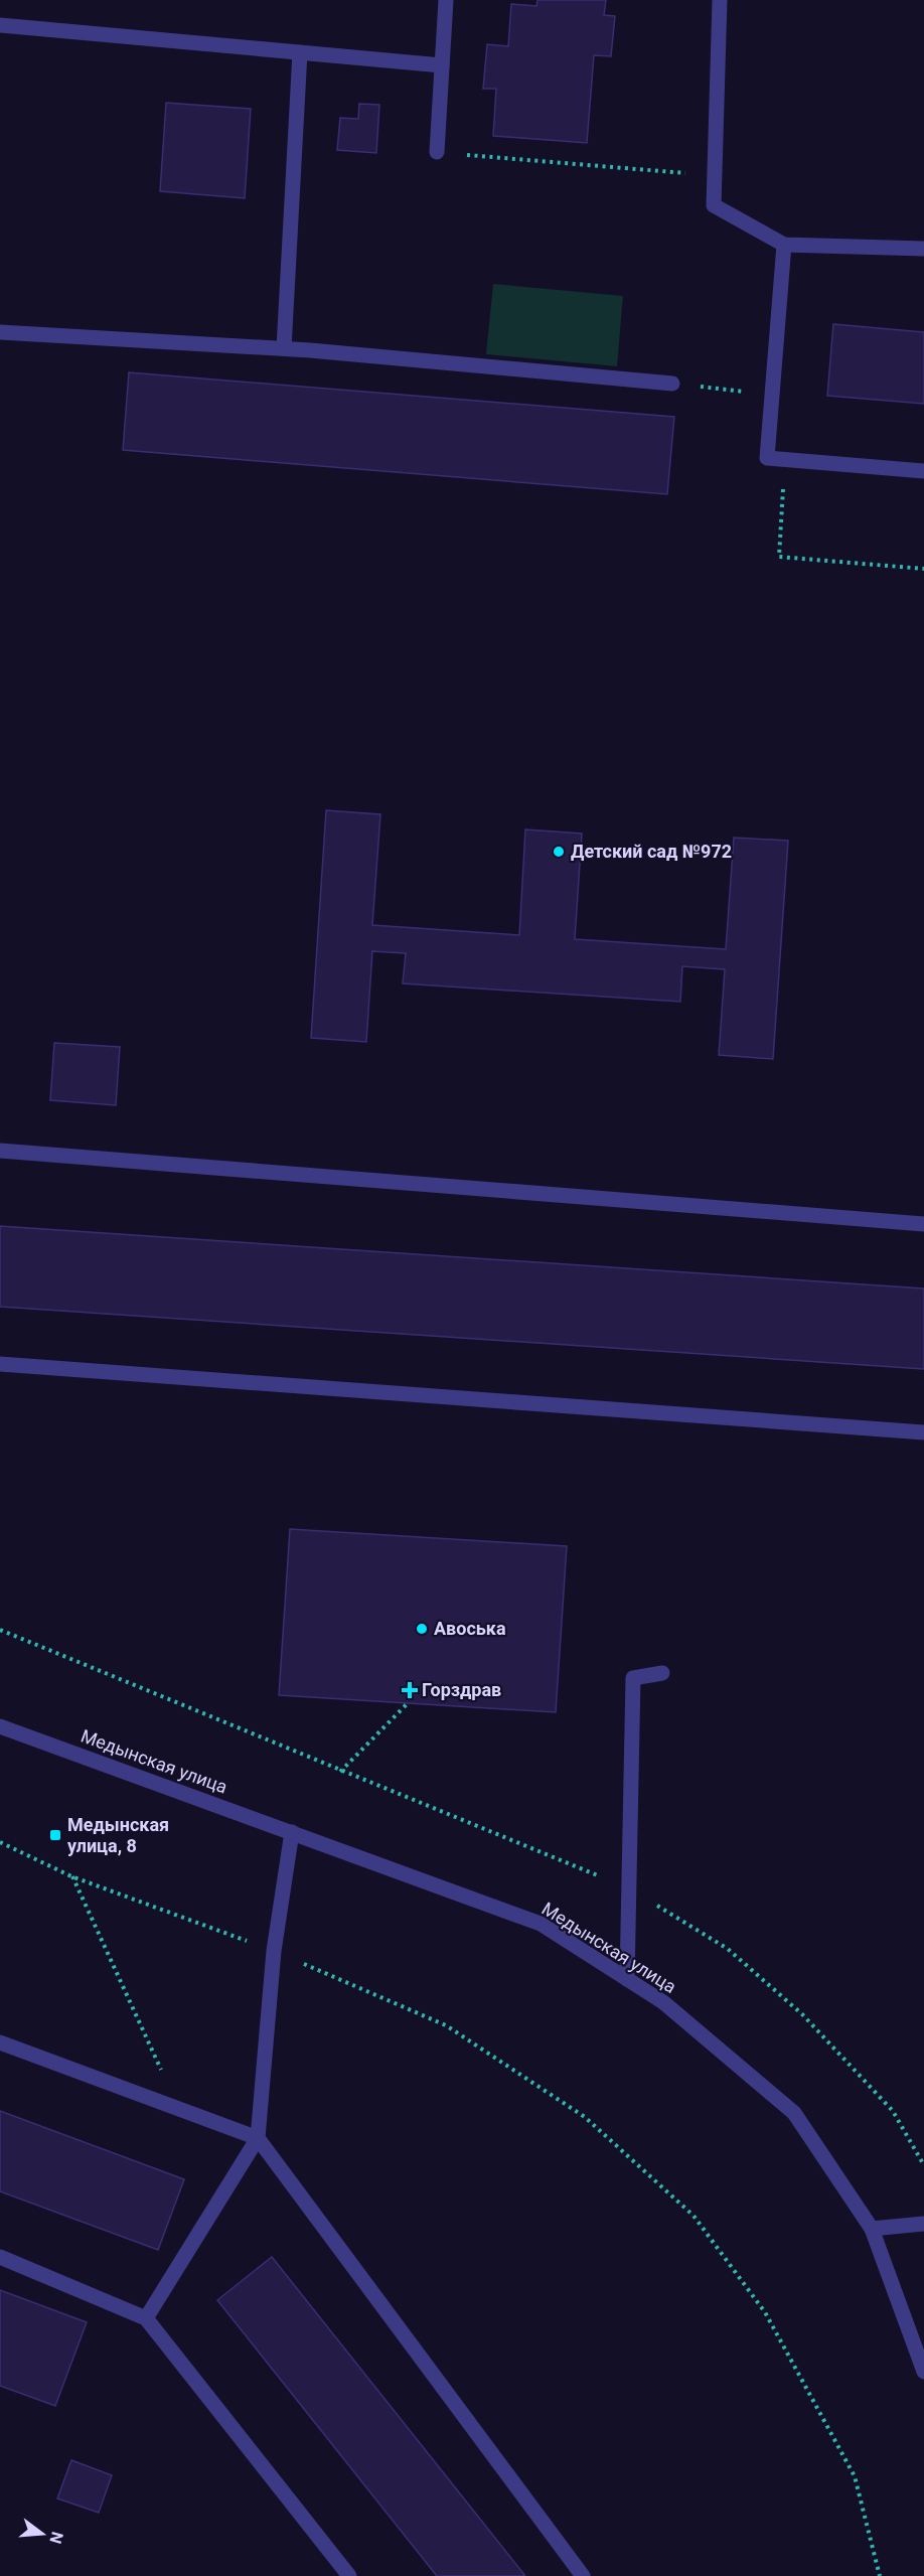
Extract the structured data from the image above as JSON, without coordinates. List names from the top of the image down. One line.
{"streets":{"street":["Медынская улица"]},"places":{"other":["Детский сад №972","Авоська"],"health":["Горздрав"],"transit":["Медынская улица, 8"]},"north":"right"}
